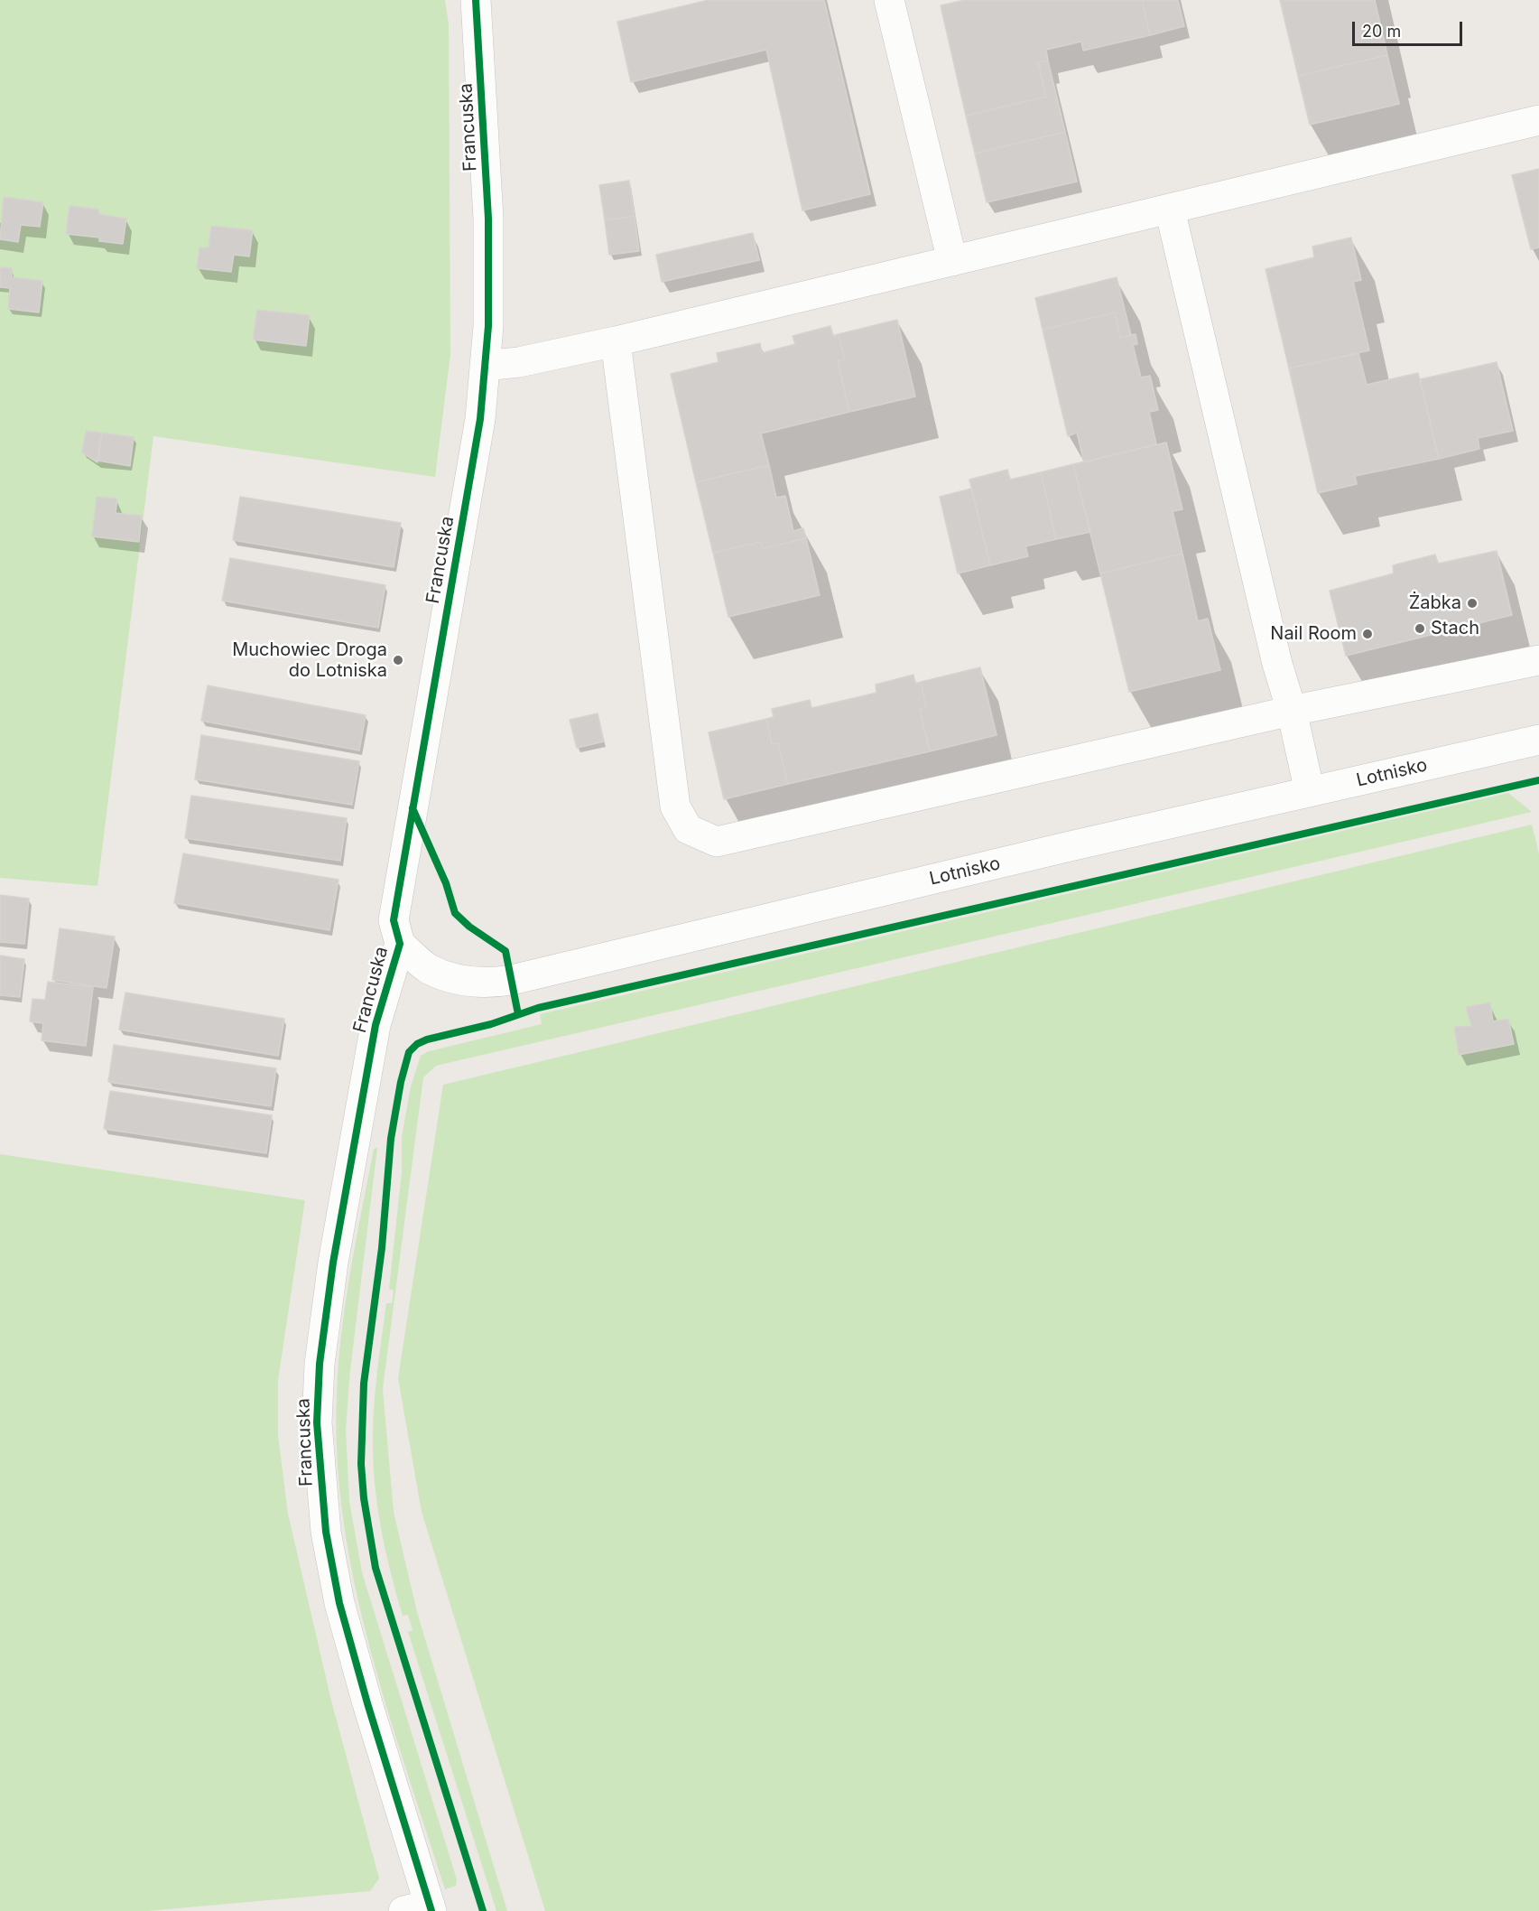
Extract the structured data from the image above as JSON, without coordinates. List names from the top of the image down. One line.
{"streets":{"street":["Francuska","Lotnisko"]},"crossings":[["Francuska","Lotnisko"]],"places":["Żabka","Stach","Nail Room","Muchowiec Droga do Lotniska"],"scale_bar":"20 m"}
